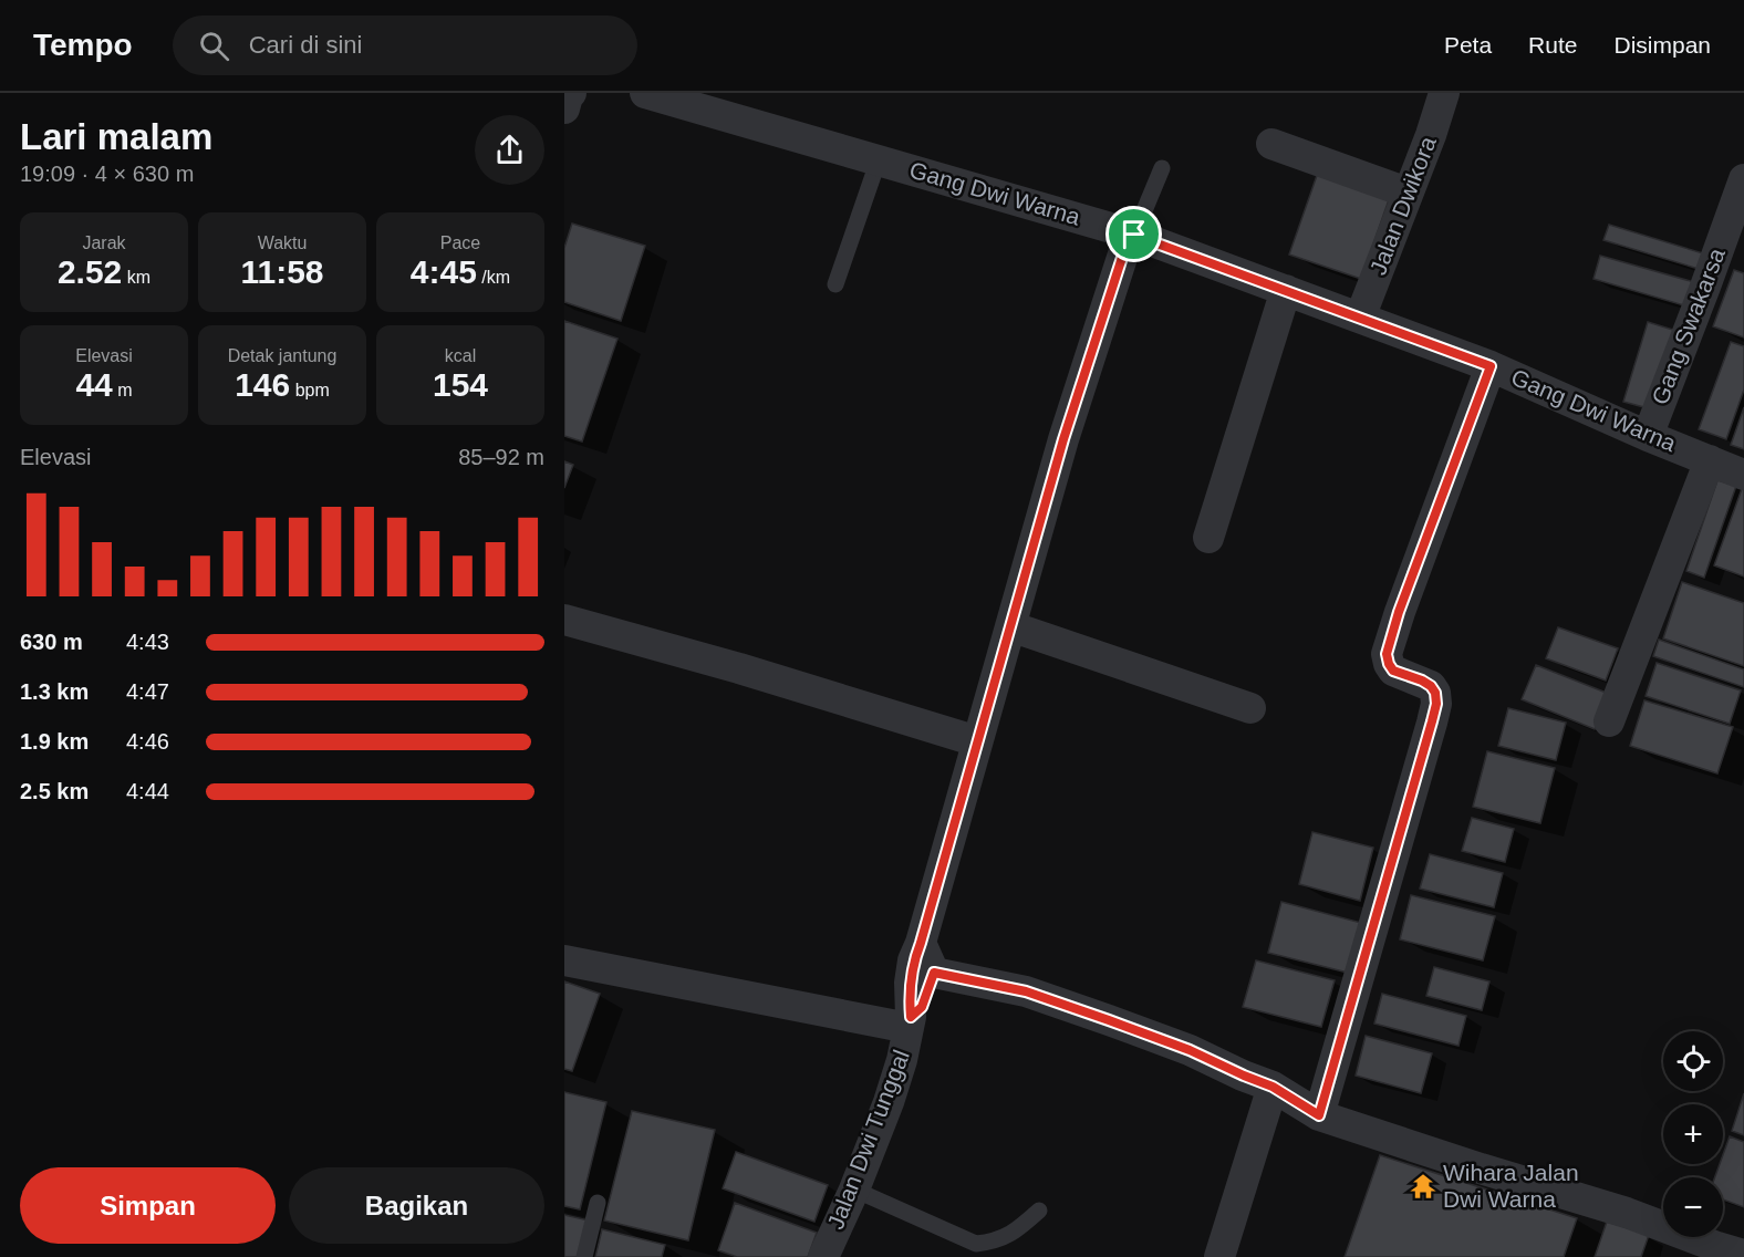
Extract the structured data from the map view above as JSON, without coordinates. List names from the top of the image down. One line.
{"streets":{"street":["Gang Dwi Warna","Jalan Dwikora","Gang Swakarsa","Jalan Dwi Tunggal"]},"crossings":[["Gang Dwi Warna","Jalan Dwikora"],["Gang Dwi Warna","Gang Swakarsa"],["Gang Dwi Warna","Jalan Dwi Tunggal"]],"places":{"temple":["Wihara Jalan Dwi Warna"]},"page":{"header":"Tempo","search":"Cari di sini","nav":["Peta","Rute","Disimpan"],"heading":["Lari malam","19:09 · 4 × 630 m"],"stats":[["Jarak","2.52 km"],["Waktu","11:58"],["Pace","4:45 /km"],["Elevasi","44 m"],["Detak jantung","146 bpm"],["kcal","154"]],"chart":["Elevasi","85–92 m"],"list":[{"name":"630 m","note":"4:43"},{"name":"1.3 km","note":"4:47"},{"name":"1.9 km","note":"4:46"},{"name":"2.5 km","note":"4:44"}],"map_buttons":["+","−"],"buttons":["Simpan","Bagikan"]}}
